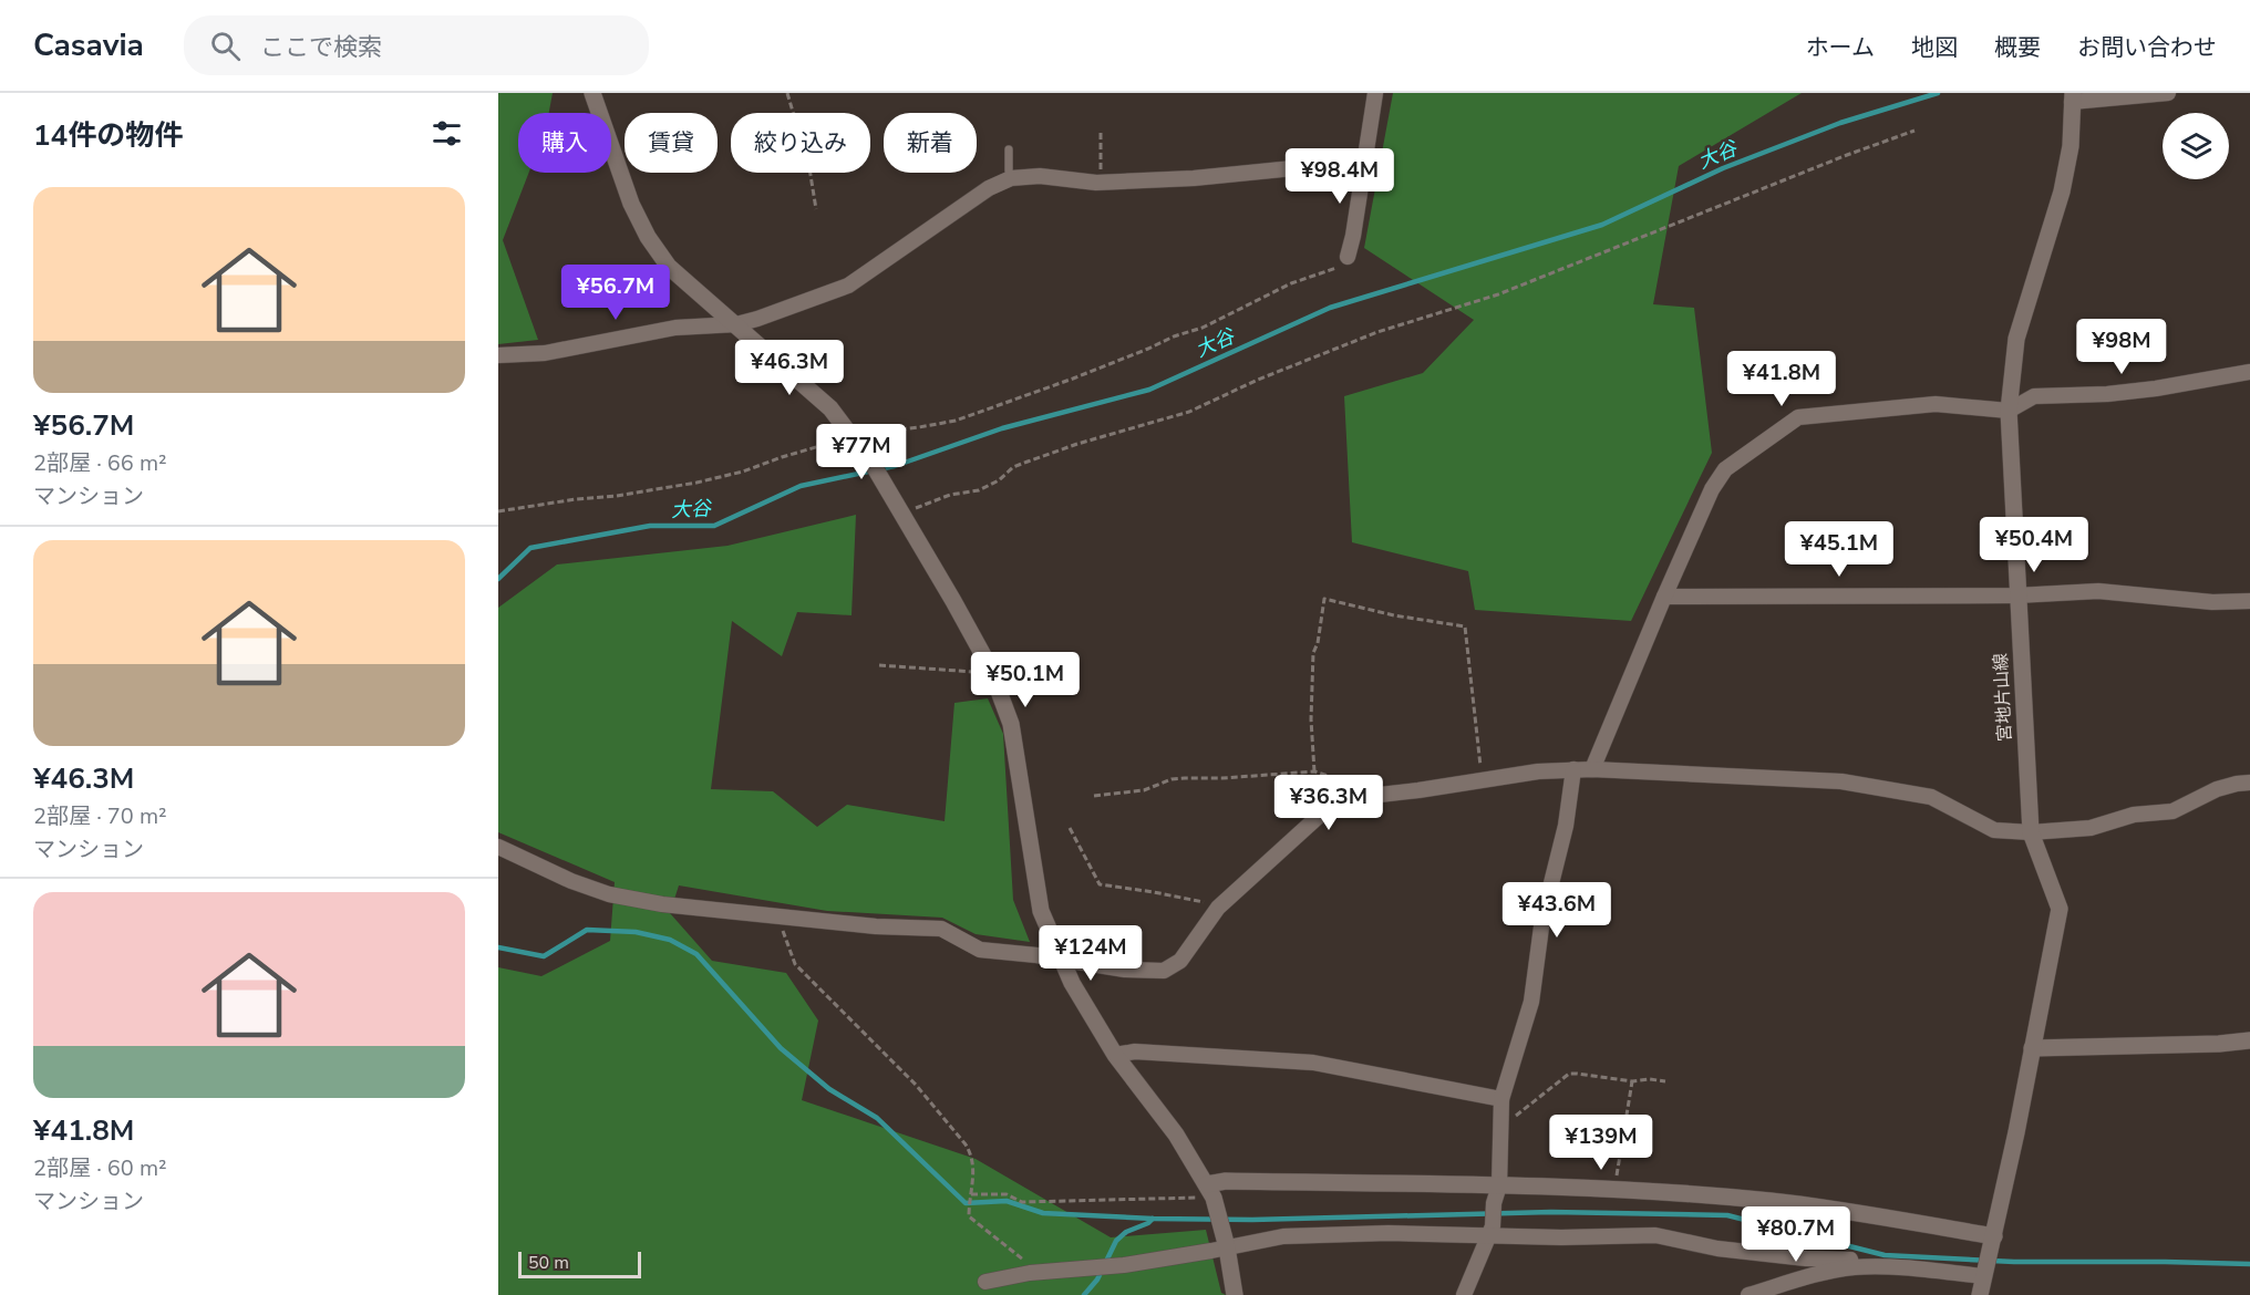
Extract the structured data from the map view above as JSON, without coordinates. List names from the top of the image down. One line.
{"streets":{"street":["宮地片山線"]},"water":["大谷"],"scale_bar":"50 m","page":{"header":"Casavia","search":"ここで検索","nav":["ホーム","地図","概要","お問い合わせ"],"heading":"14件の物件","chip":["購入","賃貸","絞り込み","新着"],"price":["¥98.4M","¥56.7M","¥98M","¥46.3M","¥41.8M","¥77M","¥50.4M","¥45.1M","¥50.1M","¥36.3M","¥43.6M","¥124M","¥139M","¥80.7M"],"list":[{"name":"¥56.7M","note":"2部屋 · 66 m² · マンション"},{"name":"¥46.3M","note":"2部屋 · 70 m² · マンション"},{"name":"¥41.8M","note":"2部屋 · 60 m² · マンション"}],"scale":"50 m"}}
